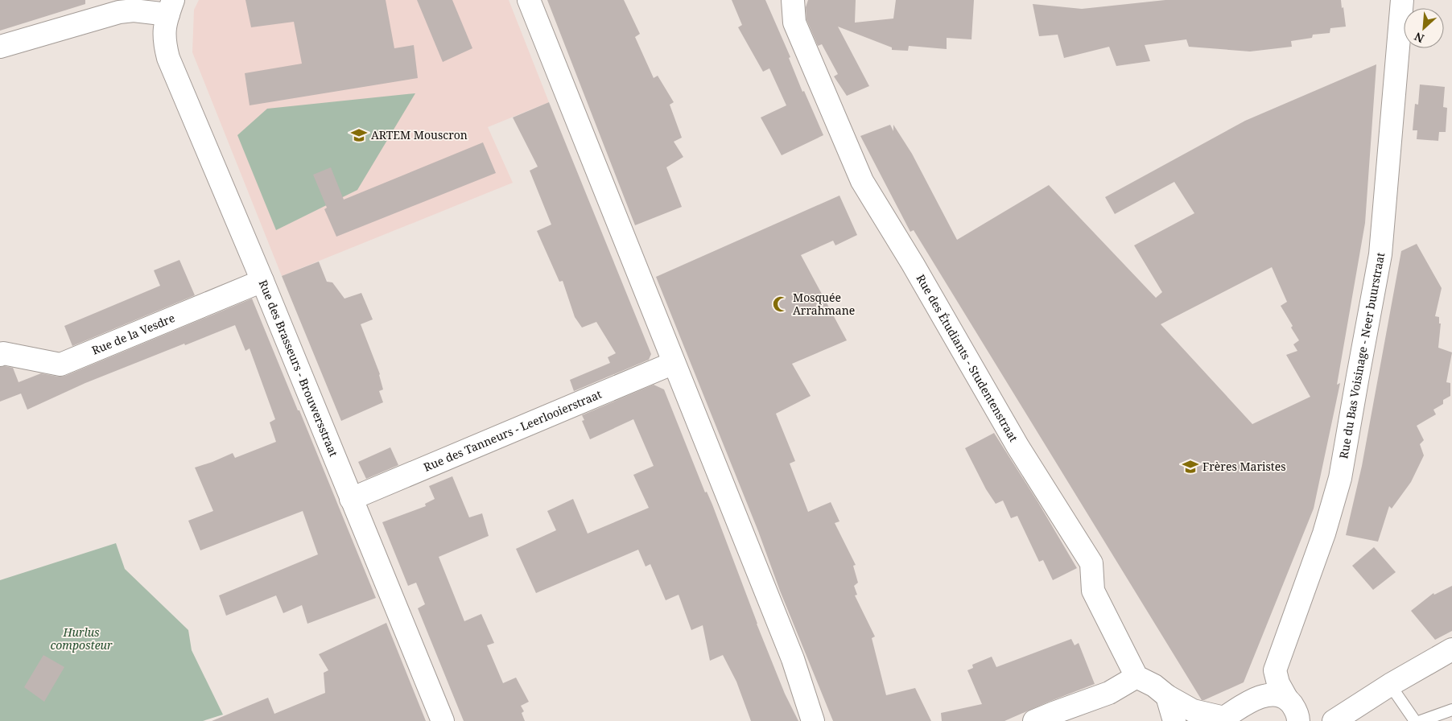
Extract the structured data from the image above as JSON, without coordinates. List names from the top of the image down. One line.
{"streets":{"street":["Rue de la Vesdre","Rue du Bas Voisinage - Neer buurstraat","Rue des Étudiants - Studentenstraat","Rue des Brasseurs - Brouwersstraat","Rue des Tanneurs - Leerlooierstraat"]},"crossings":[["Rue de la Vesdre","Rue des Brasseurs - Brouwersstraat"],["Rue des Brasseurs - Brouwersstraat","Rue des Tanneurs - Leerlooierstraat"]],"parks":["Hurlus composteur"],"places":{"school or university":["ARTEM Mouscron","Frères Maristes"],"mosque":["Mosquée Arrahmane"]},"north":"bottom left"}
